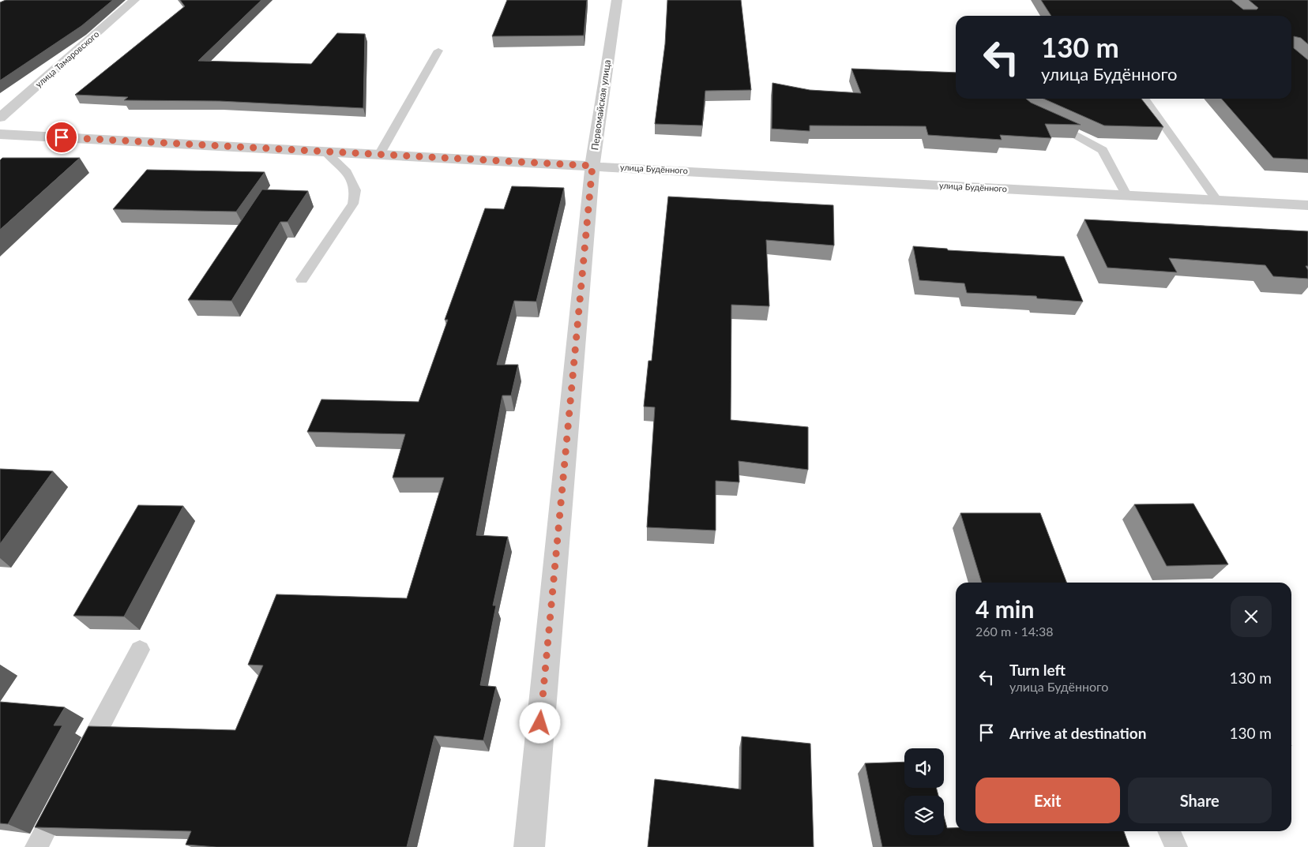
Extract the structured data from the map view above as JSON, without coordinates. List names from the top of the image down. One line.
{"streets":{"street":["улица Тамаровского","Первомайская улица","улица Будённого"]},"crossings":[["Первомайская улица","улица Будённого"]],"page":{"turn":["130 m","улица Будённого"],"heading":["4 min","260 m · 14:38"],"list":[{"name":"Turn left","note":"улица Будённого","value":"130 m"},{"name":"Arrive at destination","value":"130 m"}],"buttons":["Exit","Share"]}}
